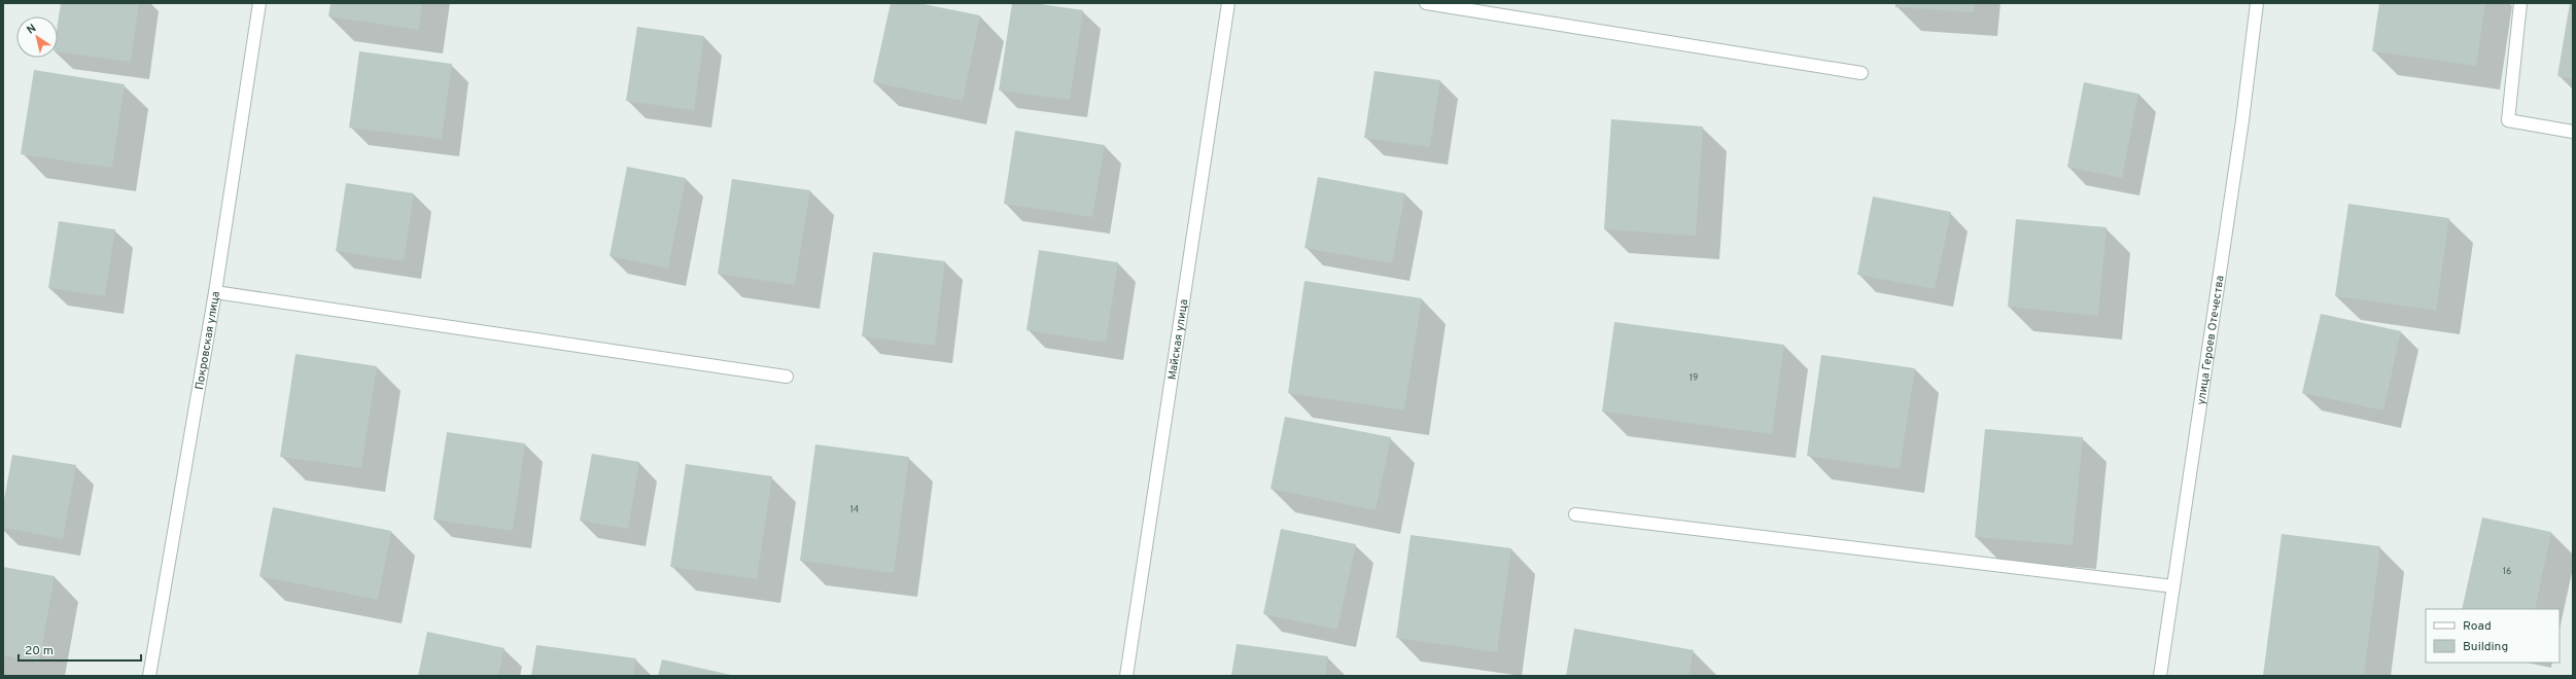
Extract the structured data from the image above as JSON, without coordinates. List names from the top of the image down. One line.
{"streets":{"street":["Покровская улица","Майская улица","улица Героев Отечества"]},"house_numbers":["19","14","16"],"legend":["Road","Building"],"scale_bar":"20 m","north":"top left"}
